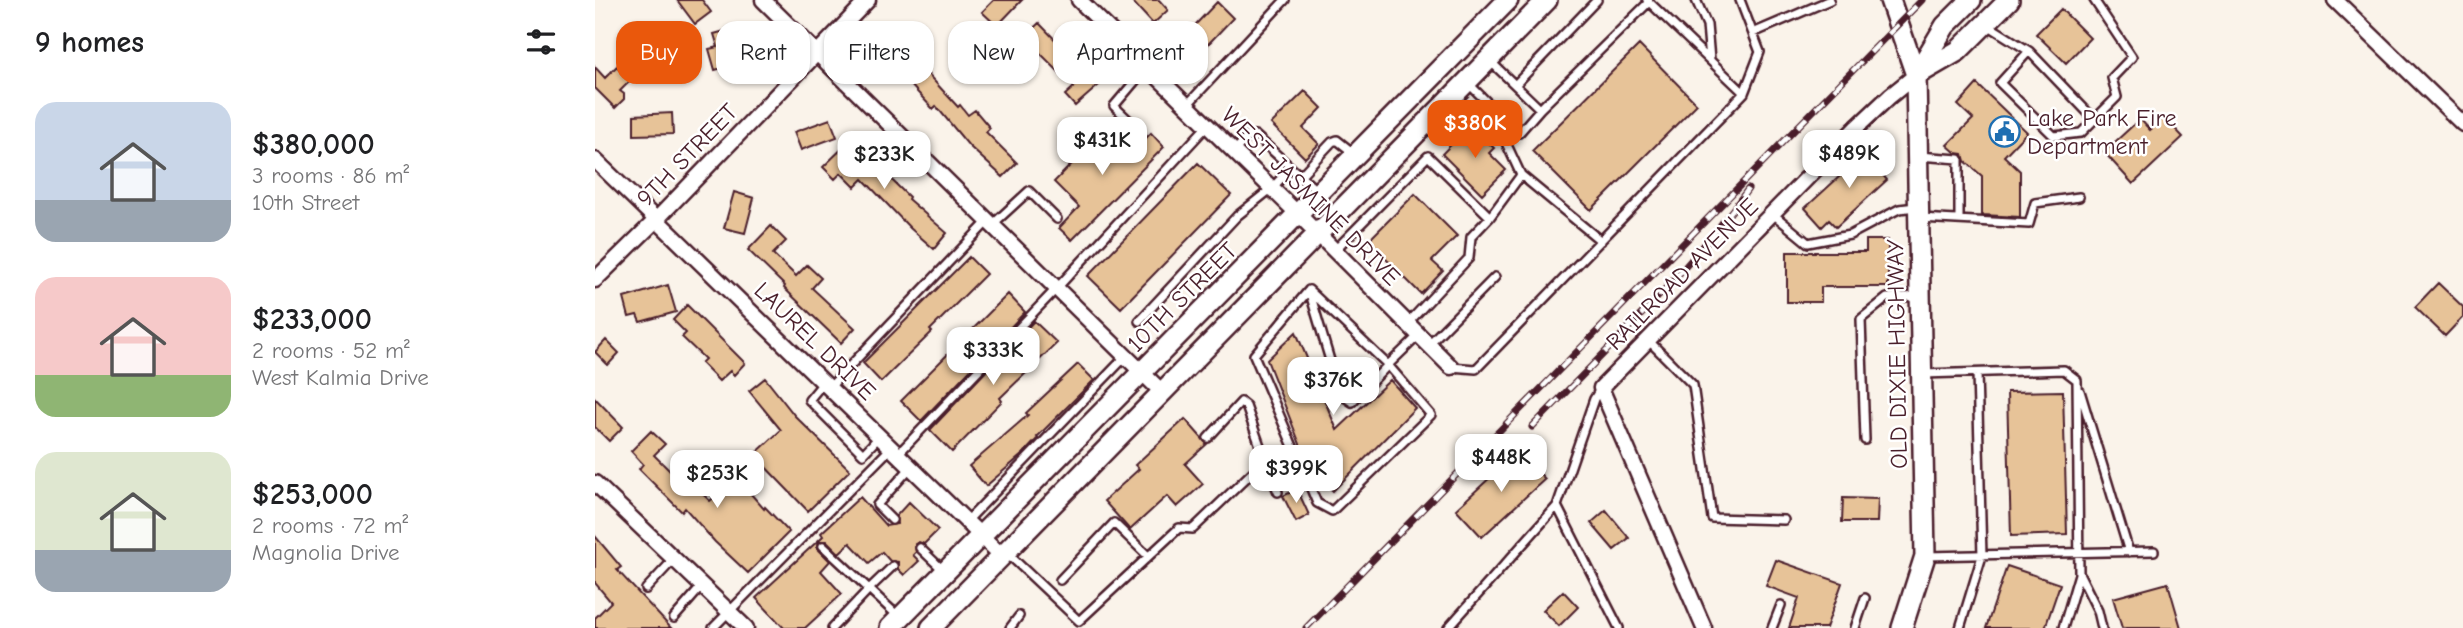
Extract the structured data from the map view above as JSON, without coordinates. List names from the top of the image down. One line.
{"streets":{"main road":["10TH STREET","OLD DIXIE HIGHWAY"],"street":["9TH STREET","WEST JASMINE DRIVE","RAILROAD AVENUE","LAUREL DRIVE"]},"crossings":[["9TH STREET","LAUREL DRIVE"],["WEST JASMINE DRIVE","10TH STREET"],["RAILROAD AVENUE","OLD DIXIE HIGHWAY"],["10TH STREET","LAUREL DRIVE"]],"places":{"public building":["Lake Park Fire Department"]},"page":{"heading":"9 homes","chip":["Buy","Rent","Filters","New","Apartment"],"list":[{"name":"$380,000","note":"3 rooms · 86 m² · 10th Street"},{"name":"$233,000","note":"2 rooms · 52 m² · West Kalmia Drive"},{"name":"$253,000","note":"2 rooms · 72 m² · Magnolia Drive"}],"price":["$380K","$431K","$489K","$233K","$333K","$376K","$448K","$399K","$253K"]}}
